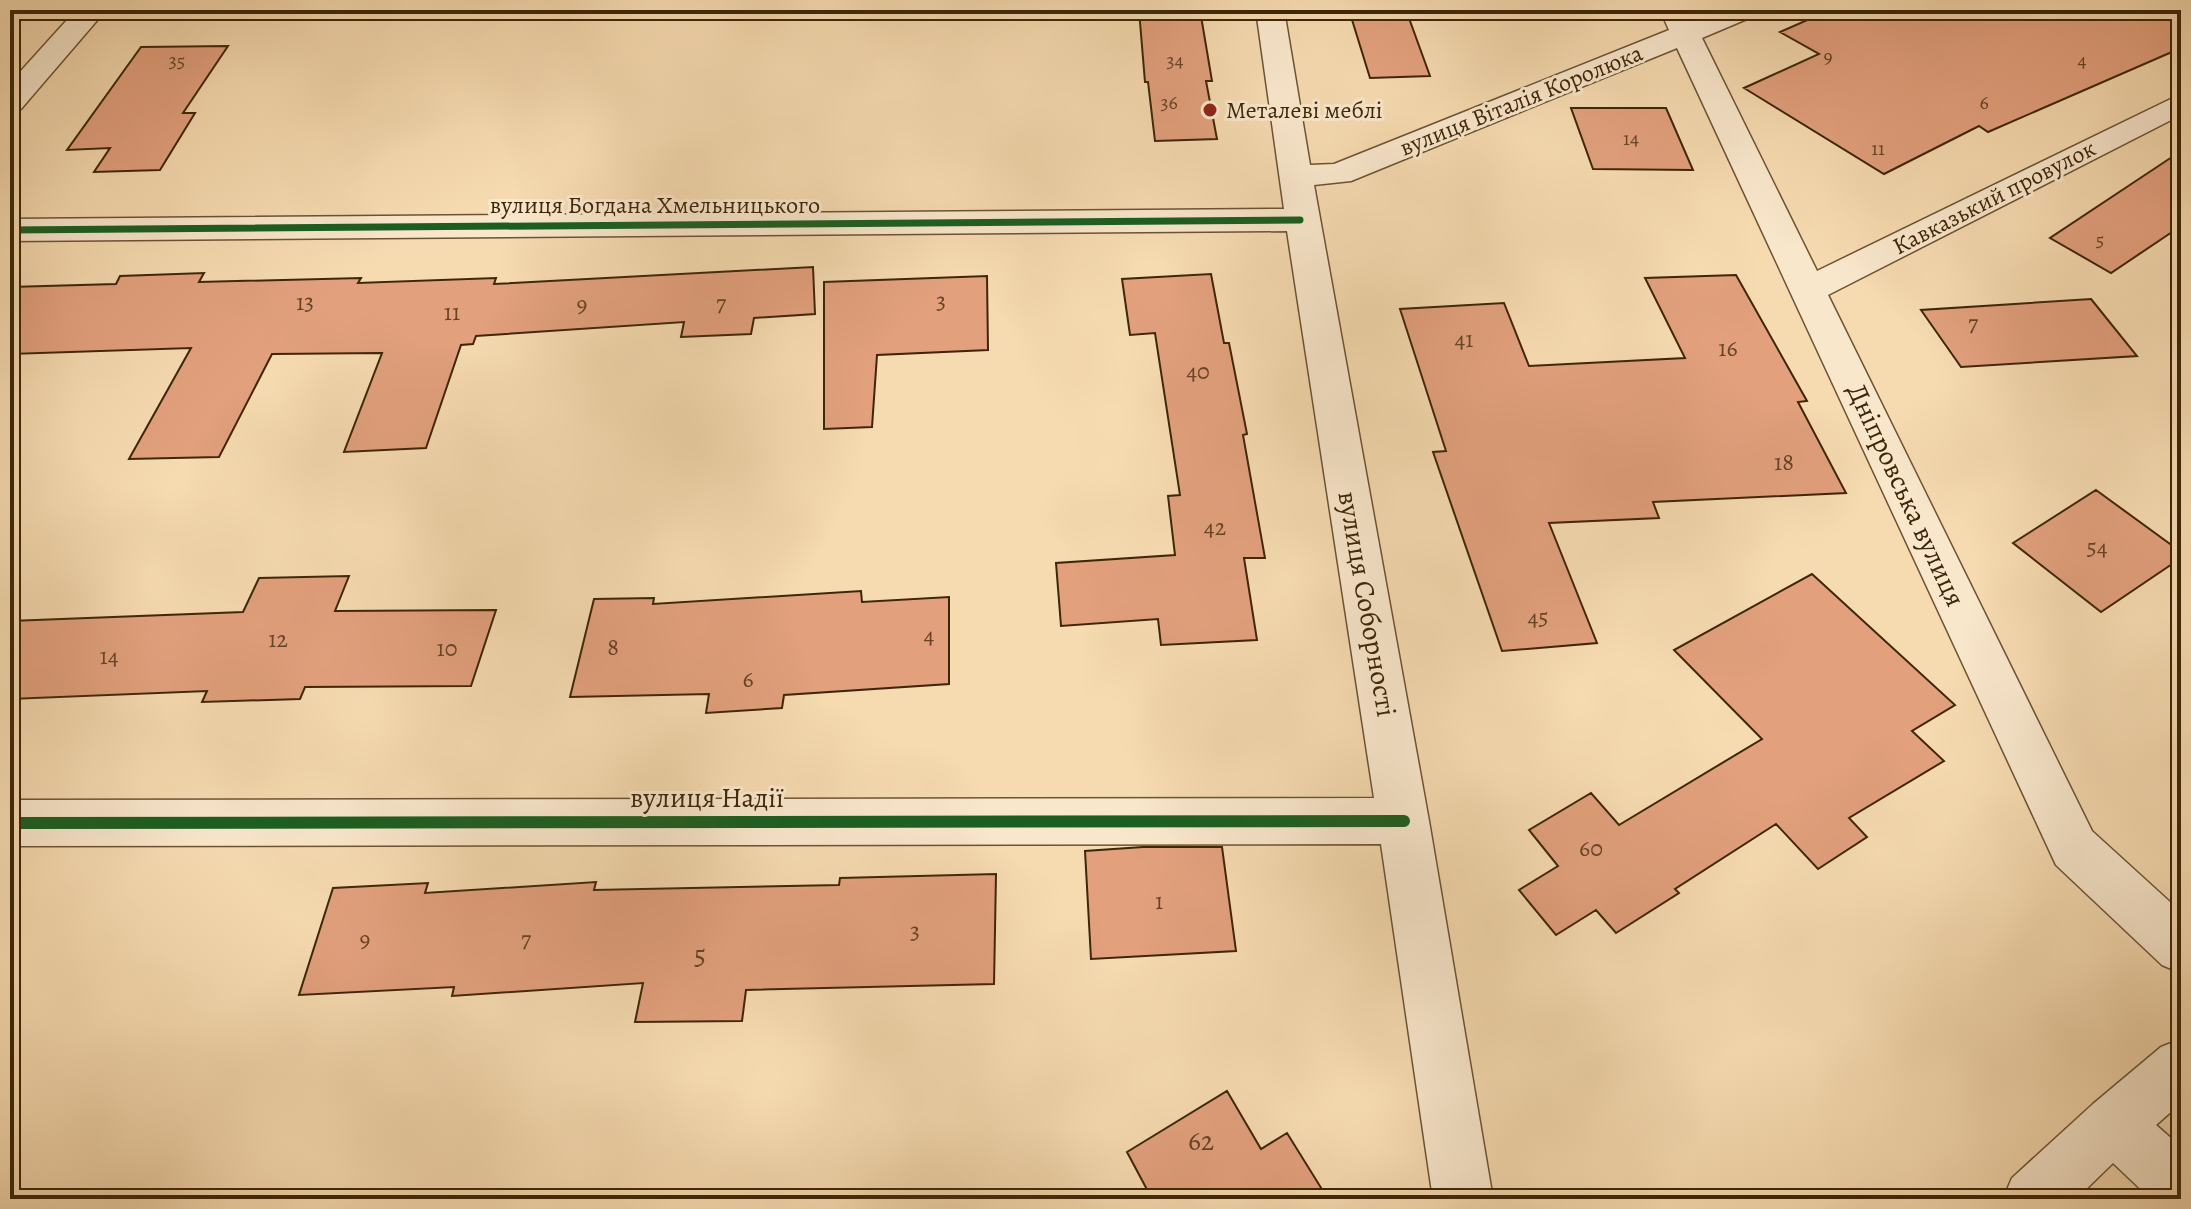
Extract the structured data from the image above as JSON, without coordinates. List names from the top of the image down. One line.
{"streets":{"street":["вулиця Віталія Королюка","Кавказький провулок","вулиця Богдана Хмельницького","Дніпровська вулиця","вулиця Соборності","вулиця Надії"]},"crossings":[["вулиця Віталія Королюка","Дніпровська вулиця"],["вулиця Віталія Королюка","вулиця Соборності"],["Кавказький провулок","Дніпровська вулиця"],["вулиця Богдана Хмельницького","вулиця Соборності"],["вулиця Соборності","вулиця Надії"]],"places":["Металеві меблі"],"house_numbers":["9","35","34","4","36","6","14","11","5","3","13","7","9","11","7","41","16","40","18","42","54","45","4","12","8","10","14","6","60","1","3","9","7","5","62"]}
